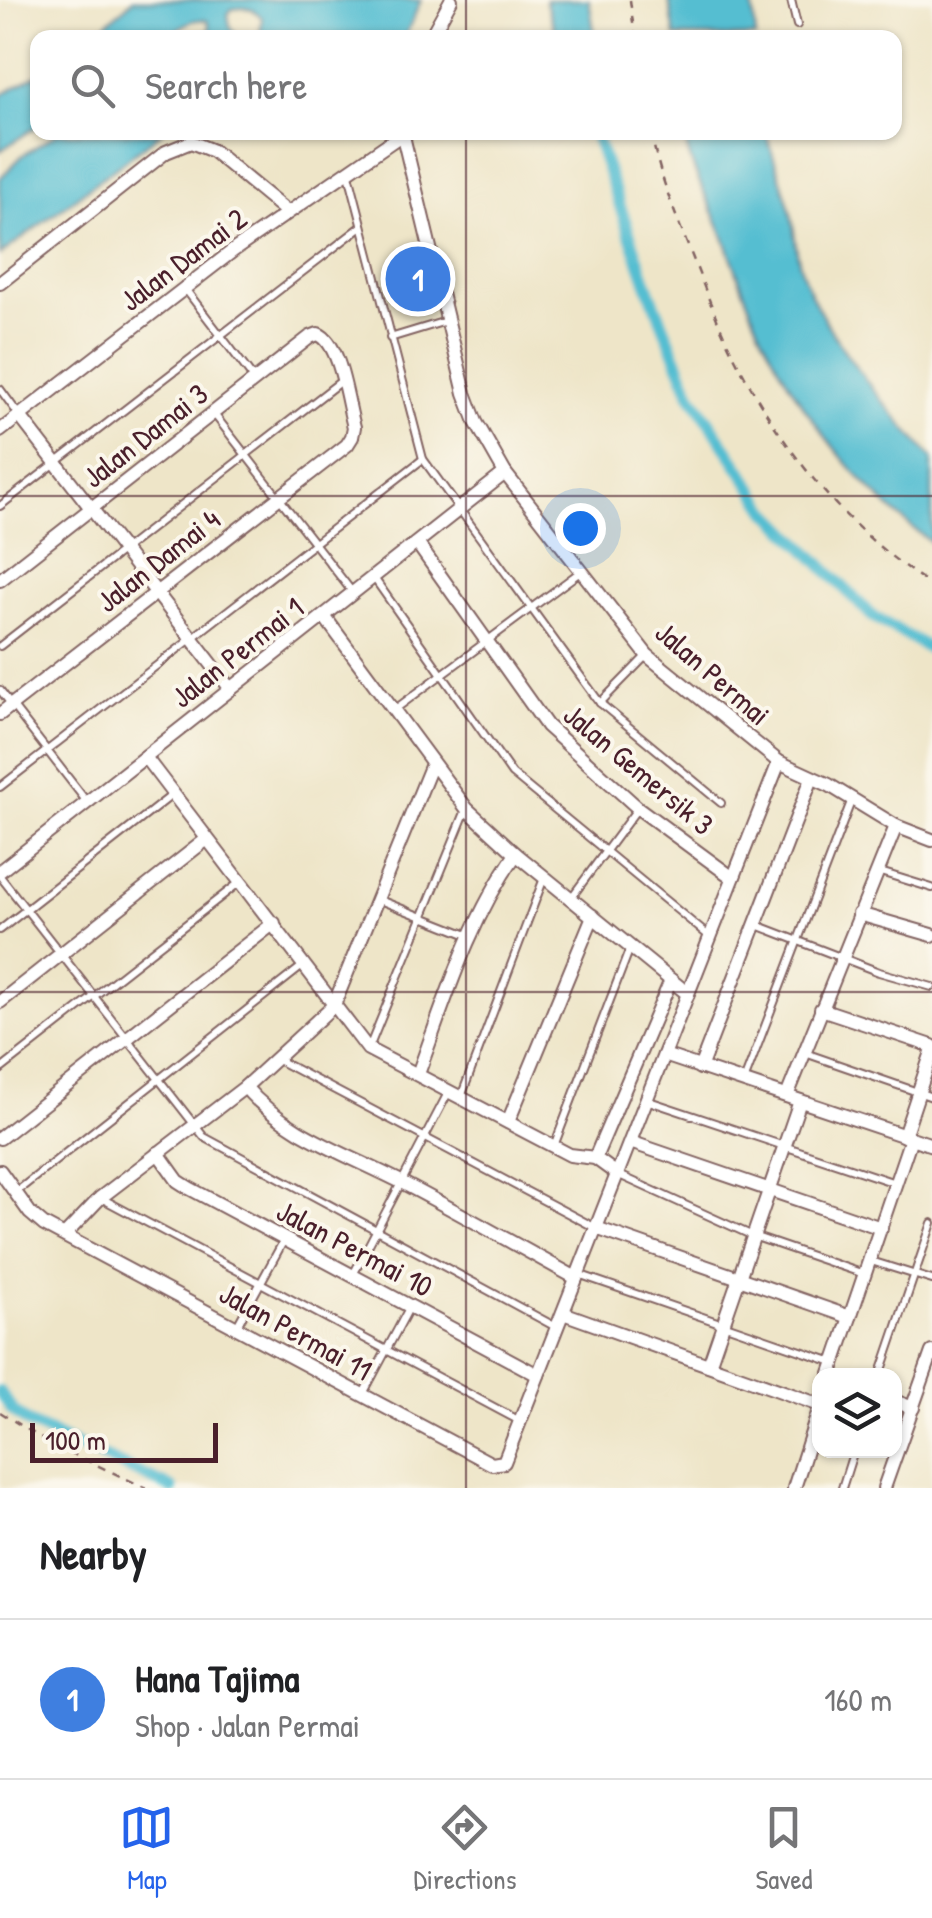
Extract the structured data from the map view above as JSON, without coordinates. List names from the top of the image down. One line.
{"streets":{"street":["Jalan Damai 2","Jalan Damai 3","Jalan Damai 4","Jalan Permai 1","Jalan Permai","Jalan Gemersik 3","Jalan Permai 10","Jalan Permai 11"]},"crossings":[["Jalan Damai 3","Jalan Damai 4"],["Jalan Permai 1","Jalan Permai"],["Jalan Permai 1","Jalan Gemersik 3"]],"scale_bar":"100 m","page":{"search":"Search here","pins":"1","scale":"100 m","heading":"Nearby","list":[{"mark":"1","name":"Hana Tajima","note":"Shop · Jalan Permai","value":"160 m"}],"nav":["Map","Directions","Saved"]}}
